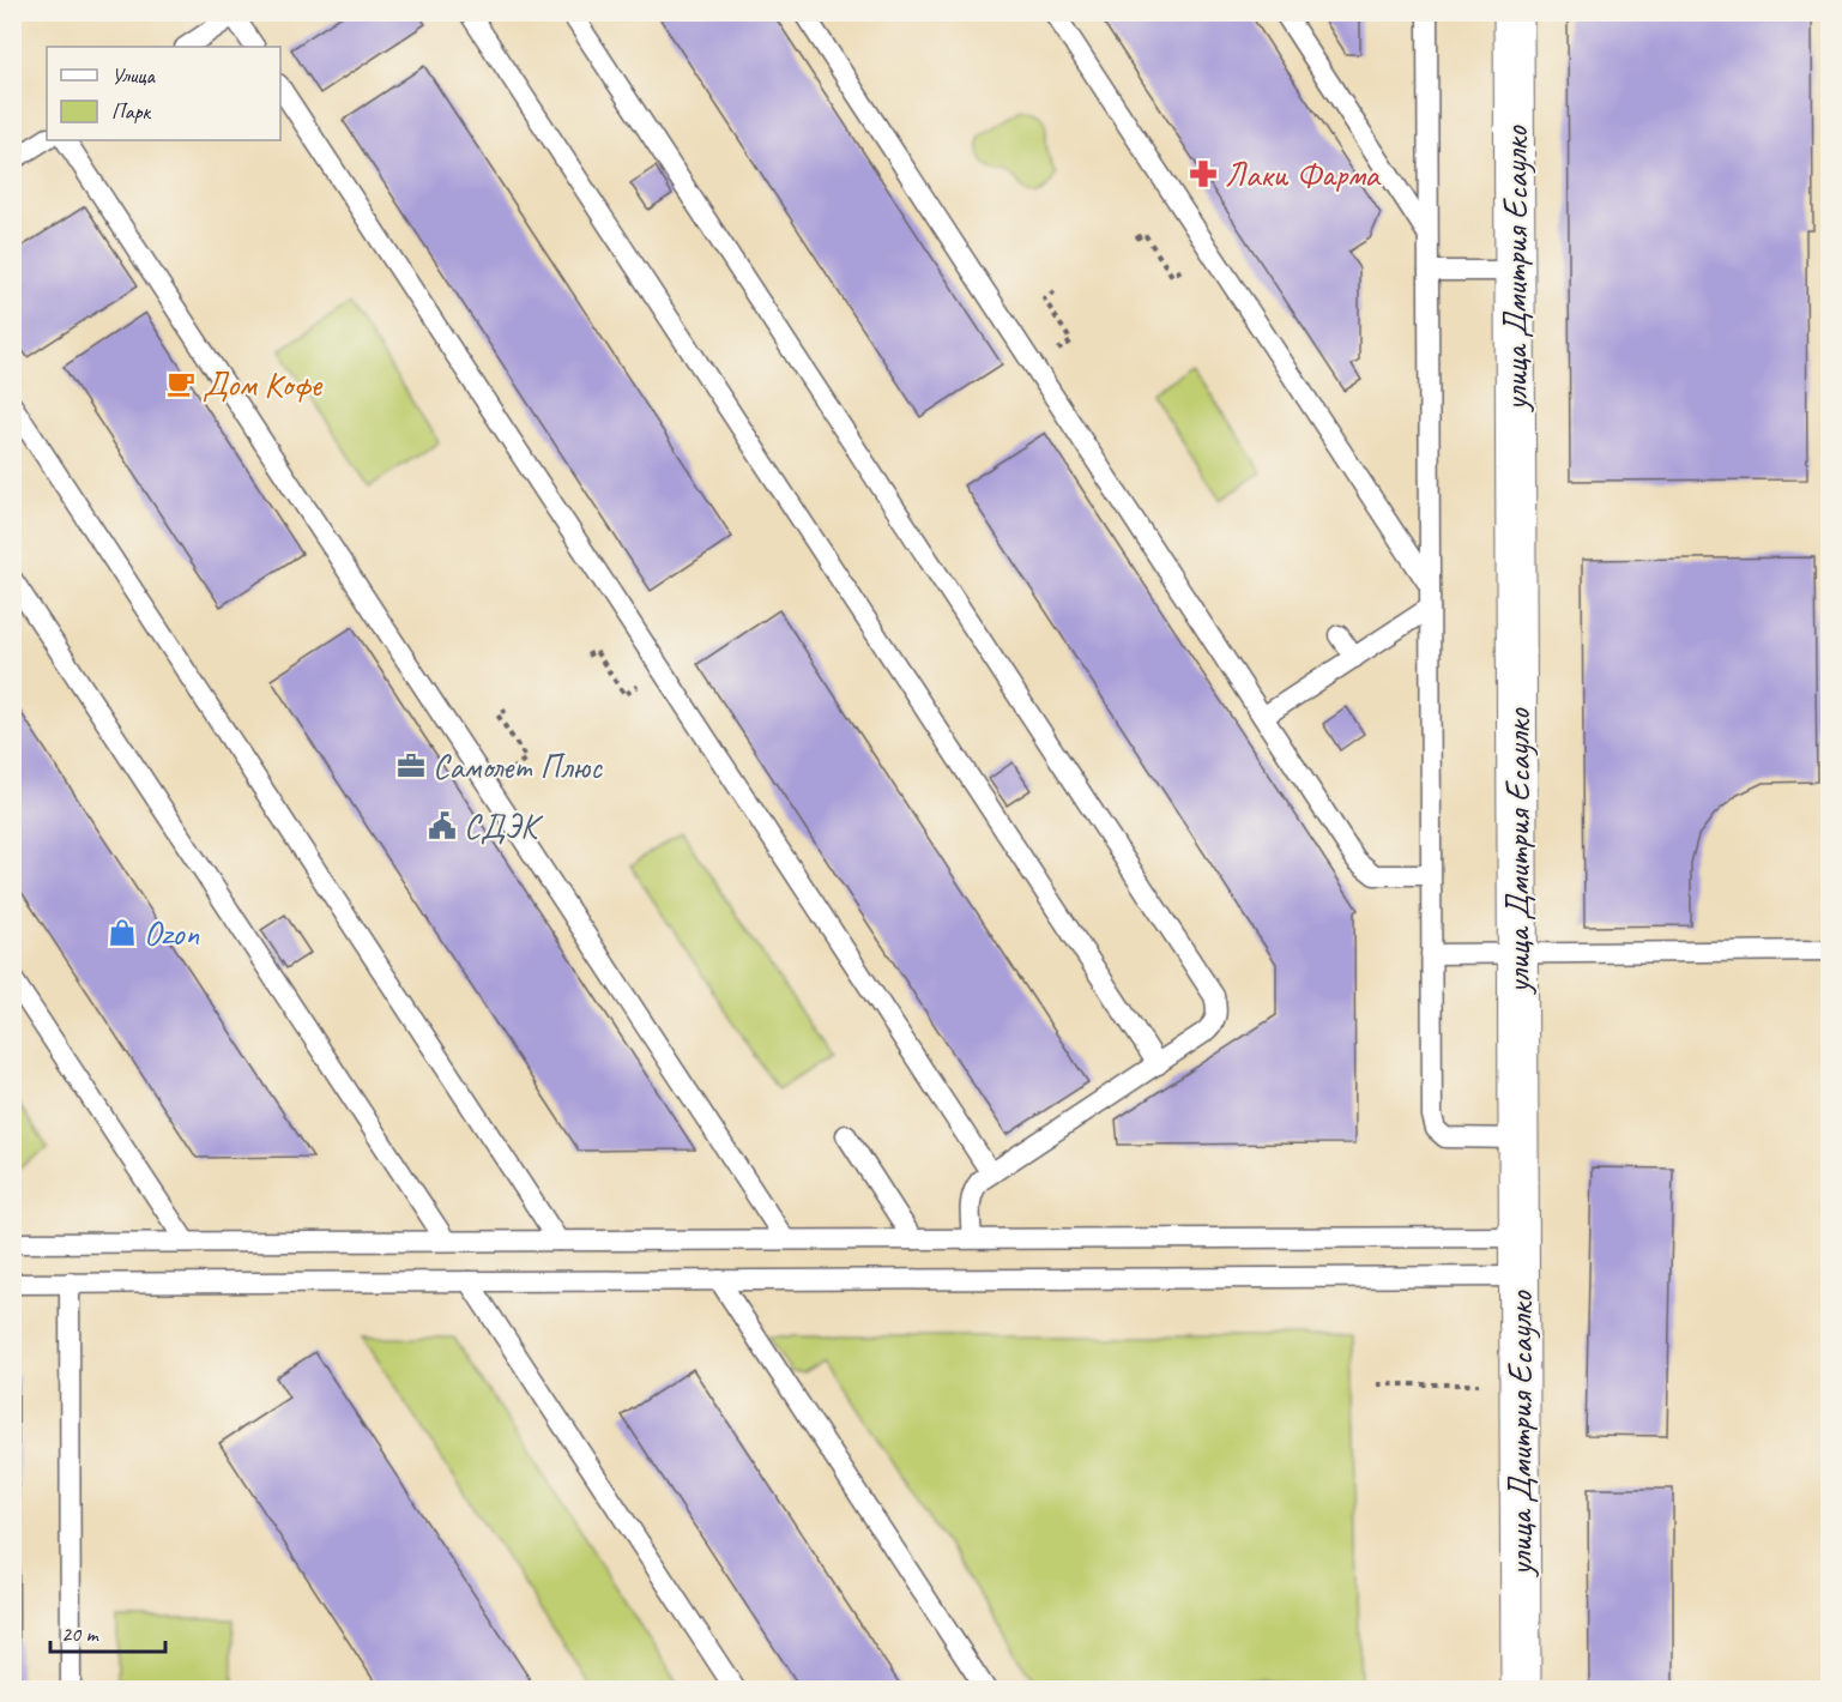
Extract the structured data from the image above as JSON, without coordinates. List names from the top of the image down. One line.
{"streets":{"street":["улица Дмитрия Есаулко"]},"places":{"pharmacy":["Лаки Фарма"],"cafe":["Дом Кофе"],"office":["Самолет Плюс"],"public building":["СДЭК"],"shop":["Ozon"]},"legend":["Улица","Парк"],"scale_bar":"20 m"}
